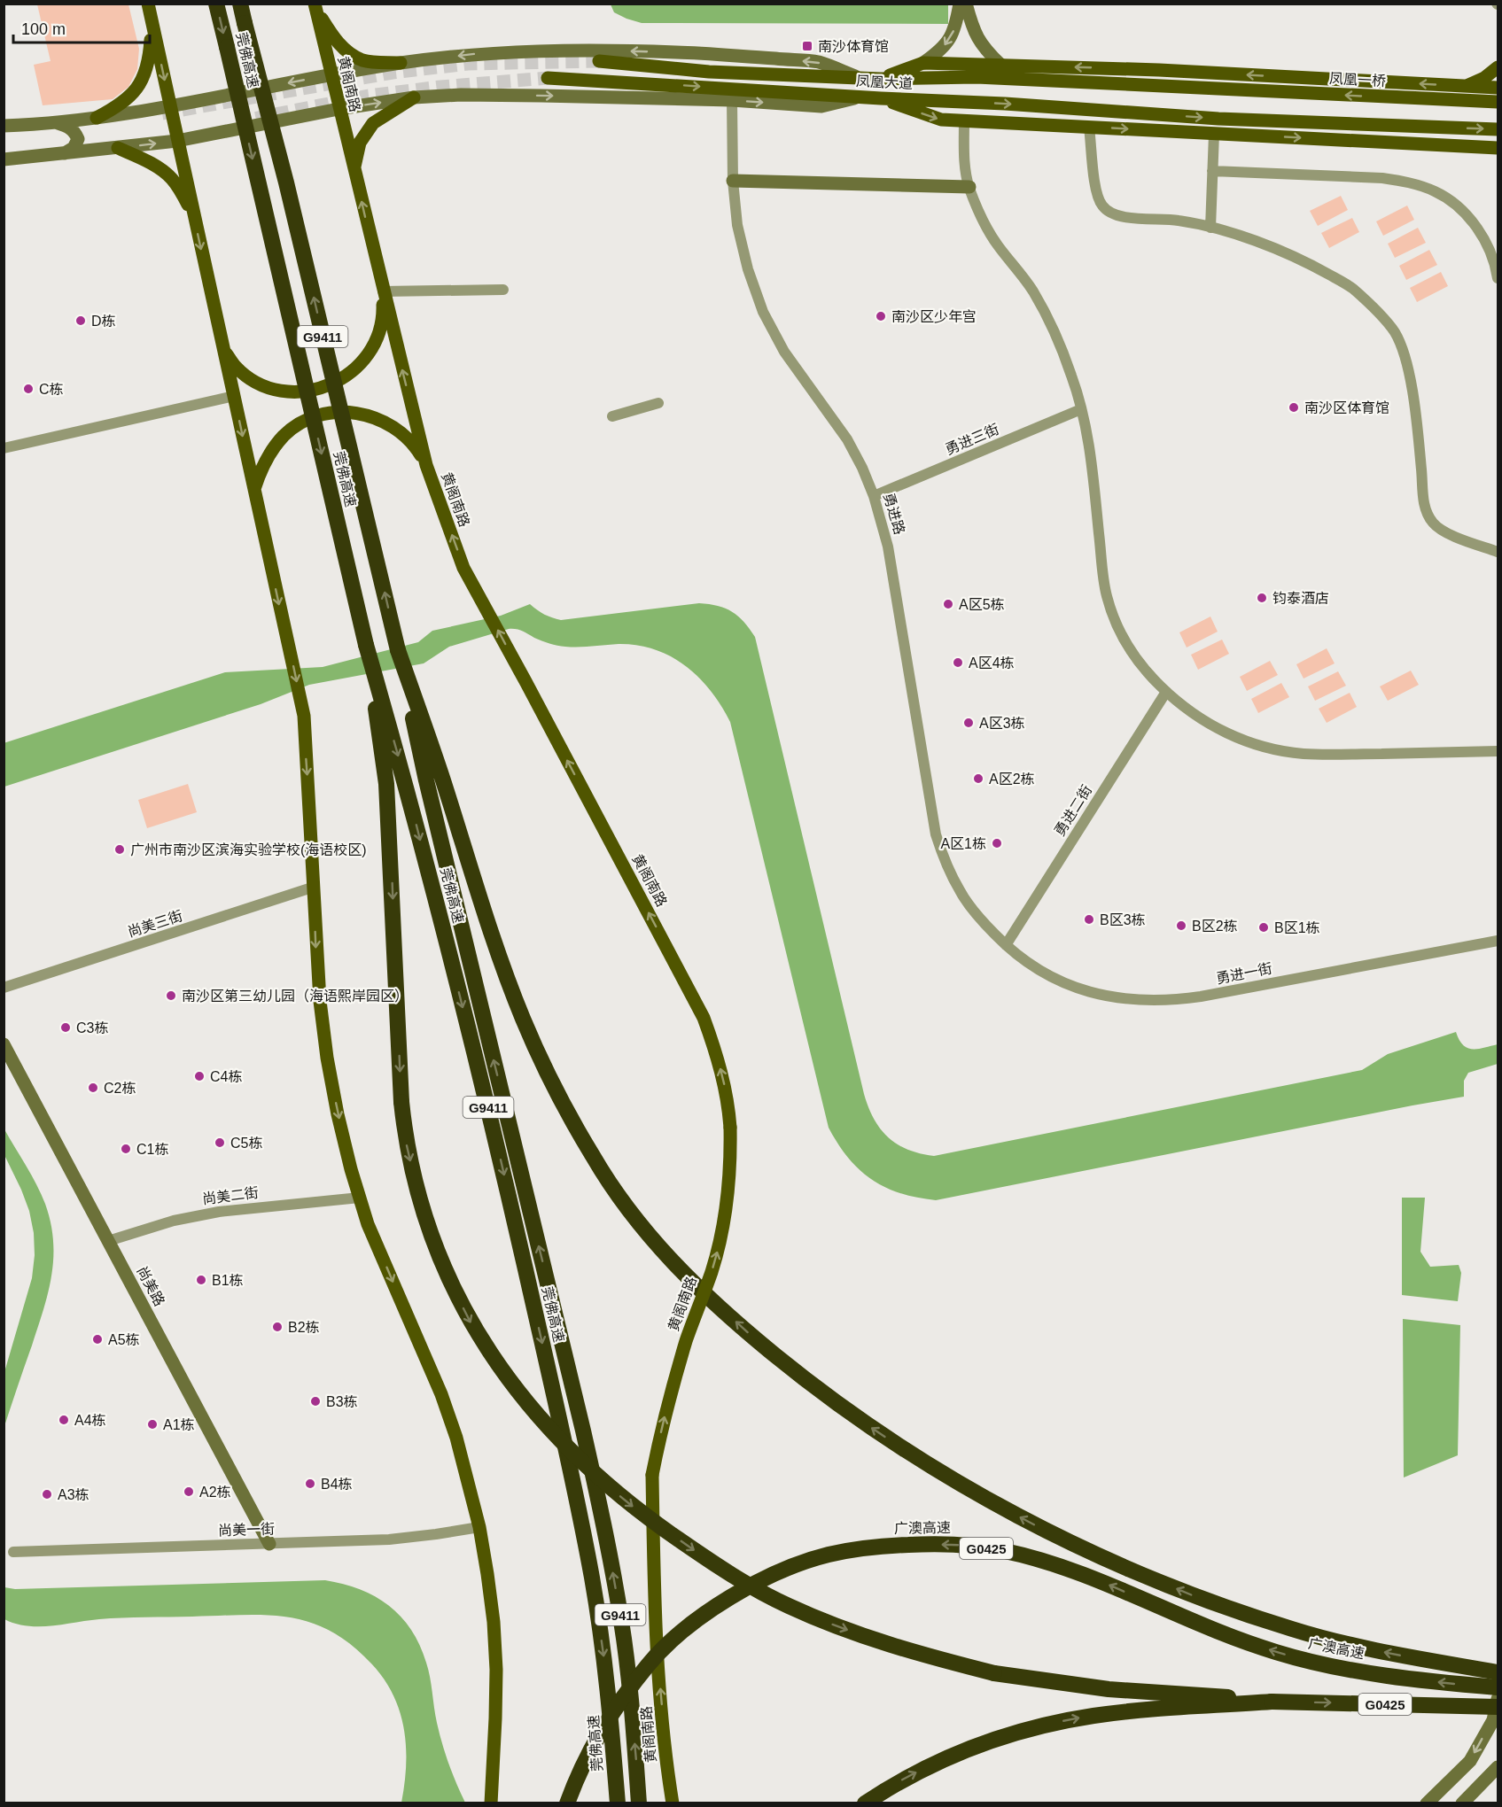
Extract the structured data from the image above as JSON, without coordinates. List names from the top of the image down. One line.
{"streets":{"highway":["莞佛高速","G9411","广澳高速","G0425"],"main road":["凤凰一桥","凤凰大道","黄阁南路","尚美路"],"street":["勇进三街","勇进路","勇进二街","尚美三街","勇进一街","尚美二街","尚美一街"]},"crossings":[["凤凰一桥","凤凰大道"],["勇进三街","勇进路"],["勇进路","勇进二街"],["勇进路","勇进一街"],["勇进二街","勇进一街"],["尚美二街","尚美路"],["尚美路","尚美一街"]],"one_way":["黄阁南路"],"places":{"transit":["南沙体育馆"],"other":["南沙区少年宫","D栋","C栋","南沙区体育馆","钧泰酒店","A区5栋","A区4栋","A区3栋","A区2栋","A区1栋","广州市南沙区滨海实验学校(海语校区)","B区3栋","B区2栋","B区1栋","南沙区第三幼儿园（海语熙岸园区）","C3栋","C4栋","C2栋","C5栋","C1栋","B1栋","B2栋","A5栋","B3栋","A4栋","A1栋","B4栋","A2栋","A3栋"]},"scale_bar":"100 m"}
